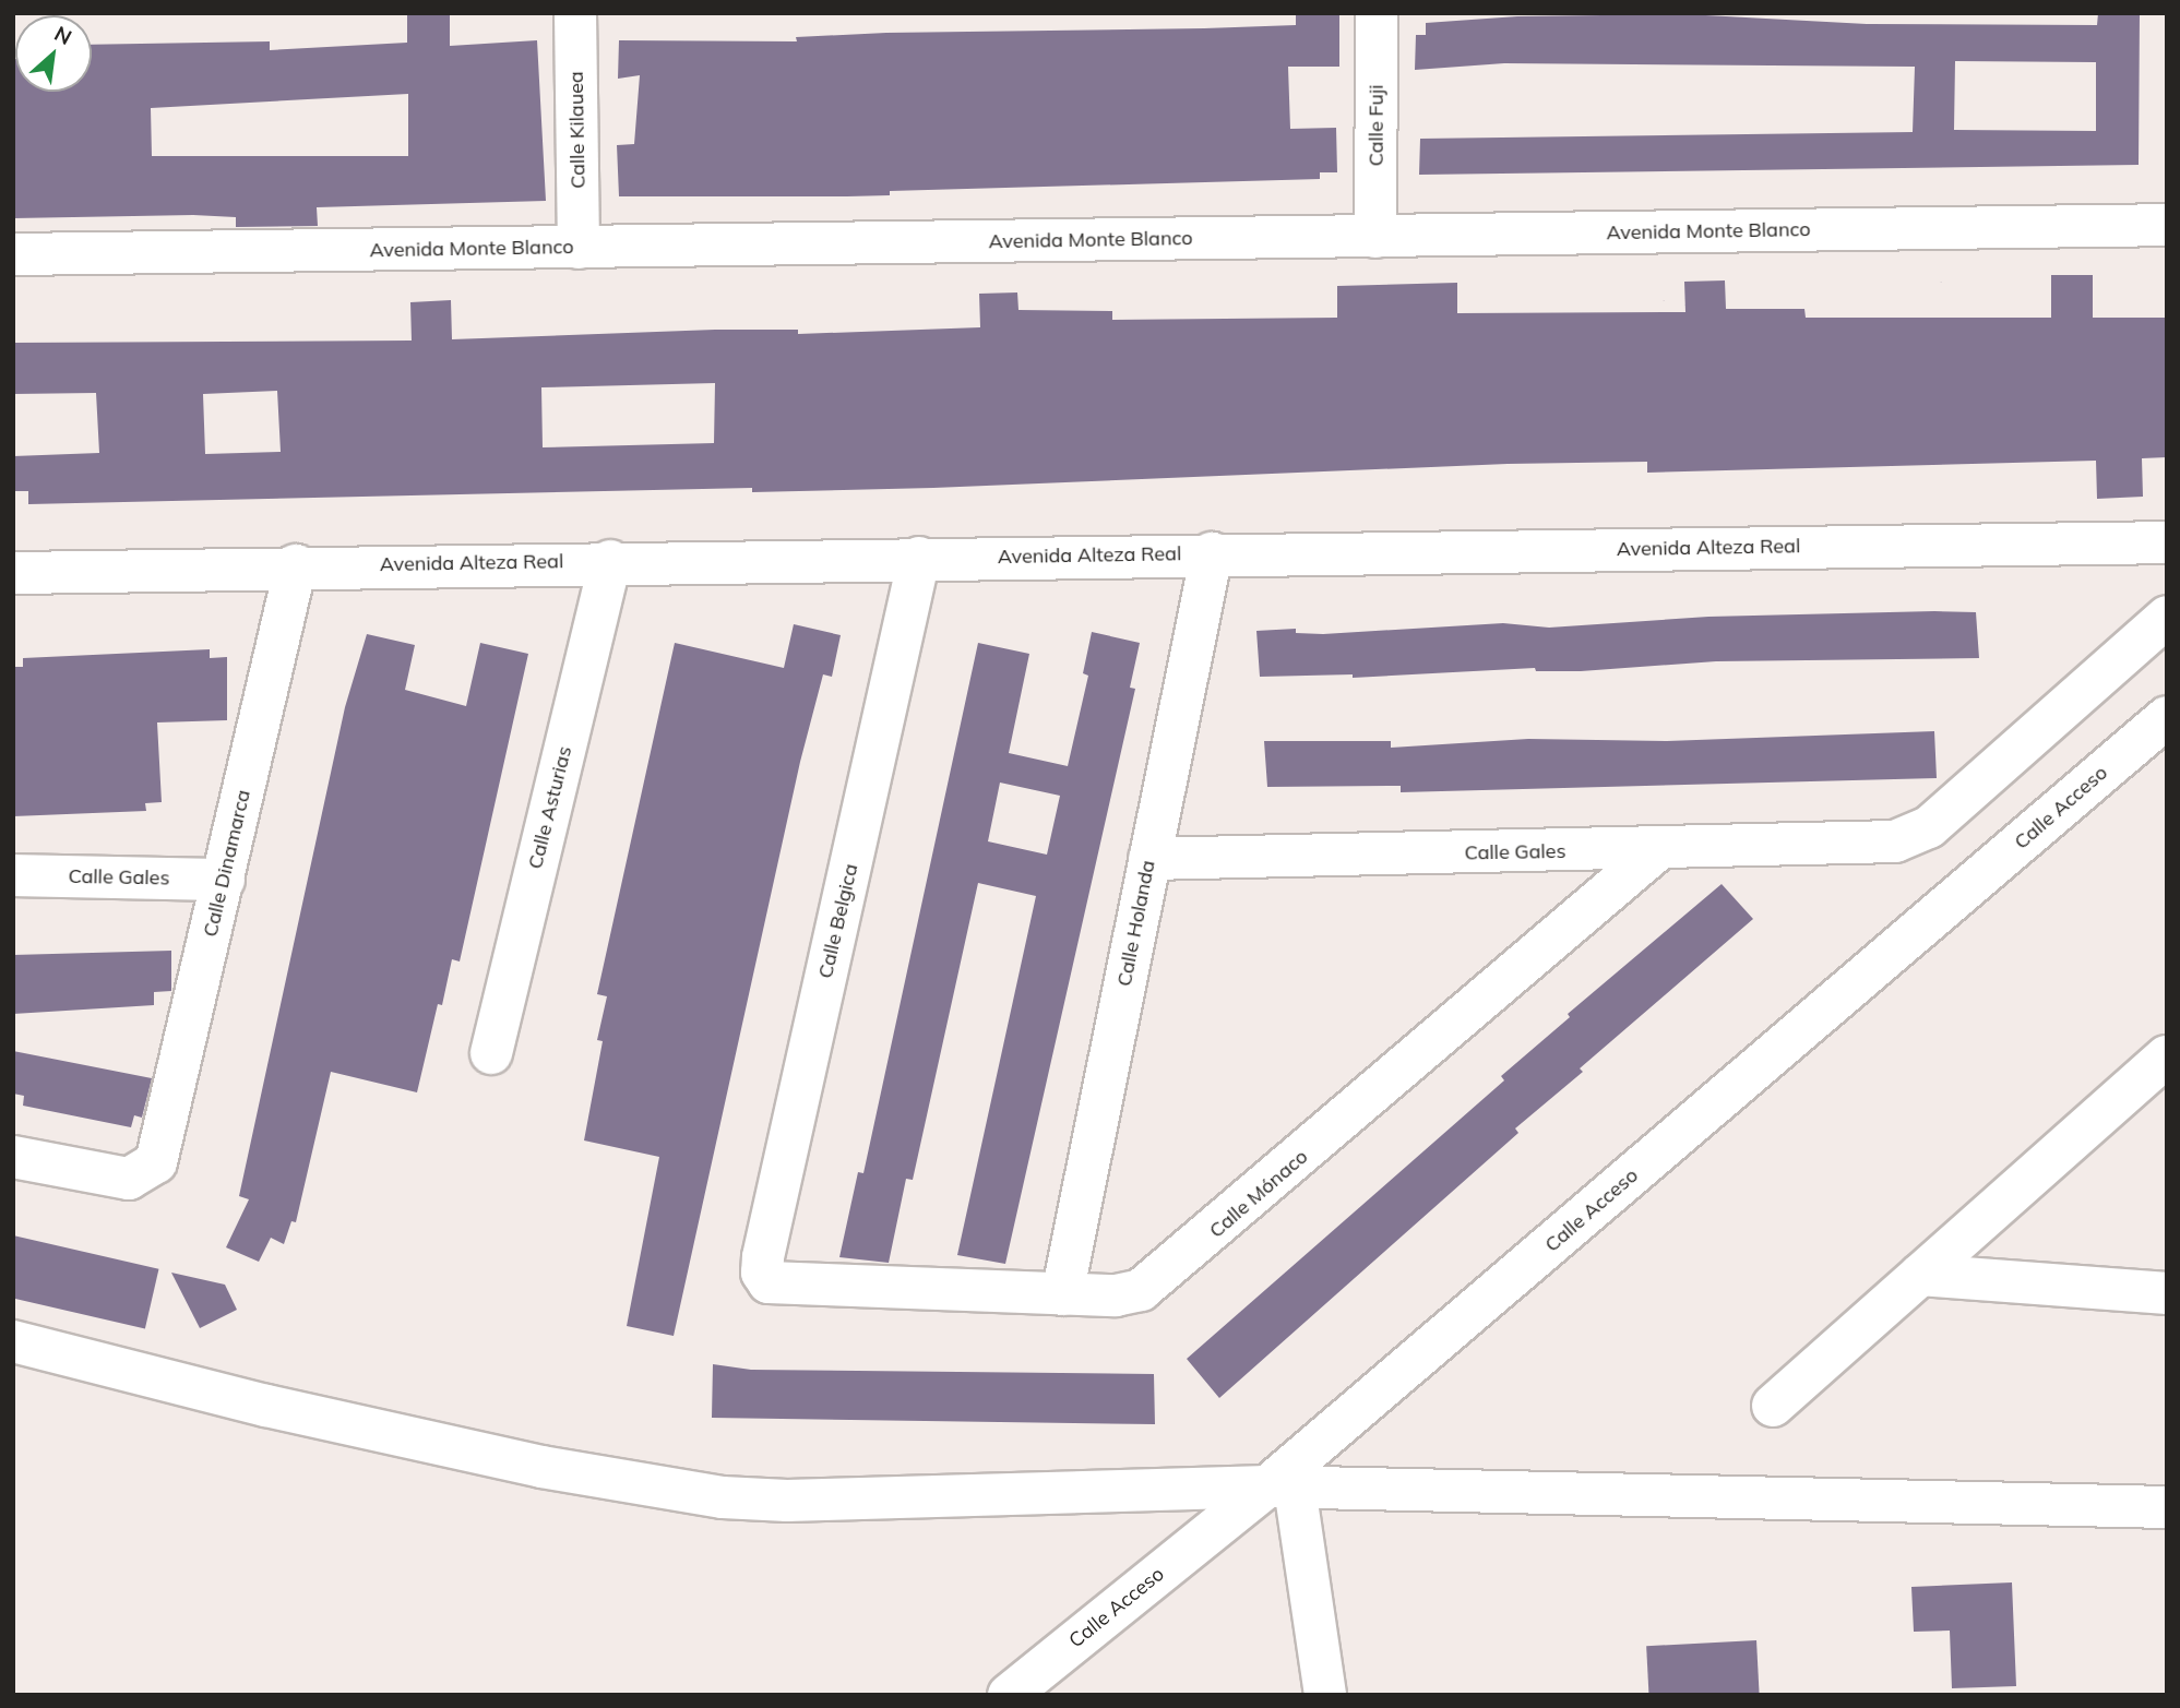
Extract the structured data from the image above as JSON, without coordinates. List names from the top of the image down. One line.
{"streets":{"street":["Calle Fuji","Calle Kilauea","Avenida Monte Blanco","Avenida Alteza Real","Calle Asturias","Calle Acceso","Calle Gales","Calle Dinamarca","Calle Belgica","Calle Holanda","Calle Mónaco"]},"crossings":[["Calle Fuji","Avenida Monte Blanco"],["Calle Kilauea","Avenida Monte Blanco"],["Avenida Alteza Real","Calle Asturias"],["Avenida Alteza Real","Calle Dinamarca"],["Avenida Alteza Real","Calle Belgica"],["Avenida Alteza Real","Calle Holanda"],["Calle Gales","Calle Dinamarca"],["Calle Gales","Calle Holanda"],["Calle Gales","Calle Mónaco"],["Calle Belgica","Calle Mónaco"],["Calle Holanda","Calle Mónaco"]],"north":"top right"}
